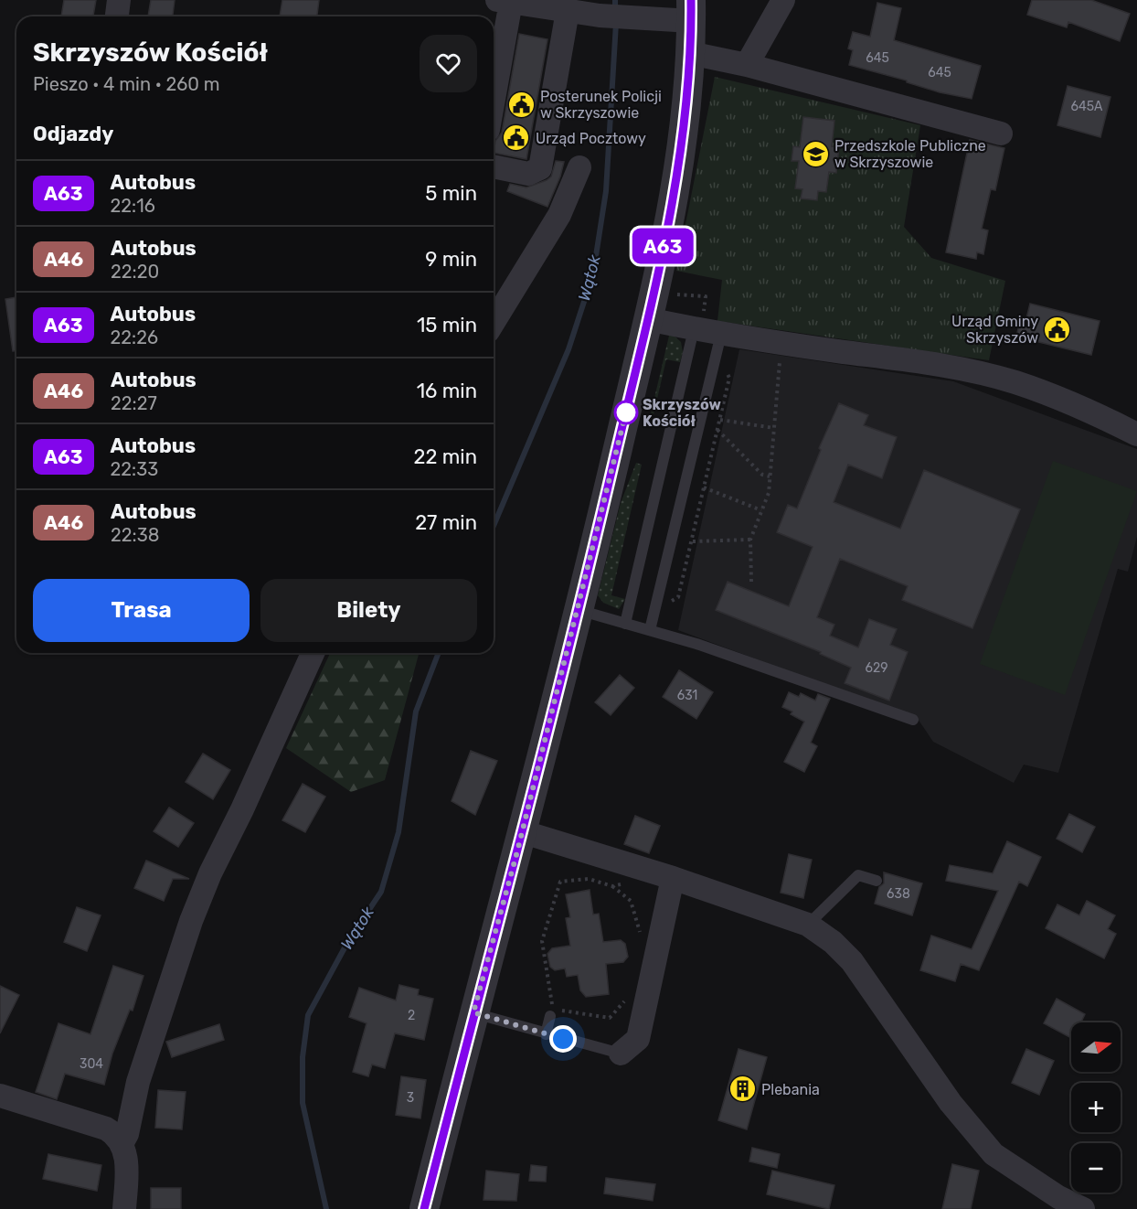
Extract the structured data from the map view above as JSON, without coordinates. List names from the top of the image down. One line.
{"water":["Wątok"],"places":{"public building":["Posterunek Policji w Skrzyszowie","Urząd Pocztowy","Urząd Gminy Skrzyszów"],"school or university":["Przedszkole Publiczne w Skrzyszowie"],"other":["Skrzyszów Kościół"],"building":["Plebania"]},"lines":["bus line A63"],"house_numbers":["645","645","645A","629","631","638","2","304","3"],"north":"right","page":{"on_map":"A63","heading":[["Skrzyszów Kościół","Pieszo · 4 min · 260 m"],"Odjazdy"],"list":[{"mark":"A63","name":"Autobus","note":"22:16","value":"5 min"},{"mark":"A46","name":"Autobus","note":"22:20","value":"9 min"},{"mark":"A63","name":"Autobus","note":"22:26","value":"15 min"},{"mark":"A46","name":"Autobus","note":"22:27","value":"16 min"},{"mark":"A63","name":"Autobus","note":"22:33","value":"22 min"},{"mark":"A46","name":"Autobus","note":"22:38","value":"27 min"}],"buttons":["Trasa","Bilety"],"map_buttons":["+","−"]}}
